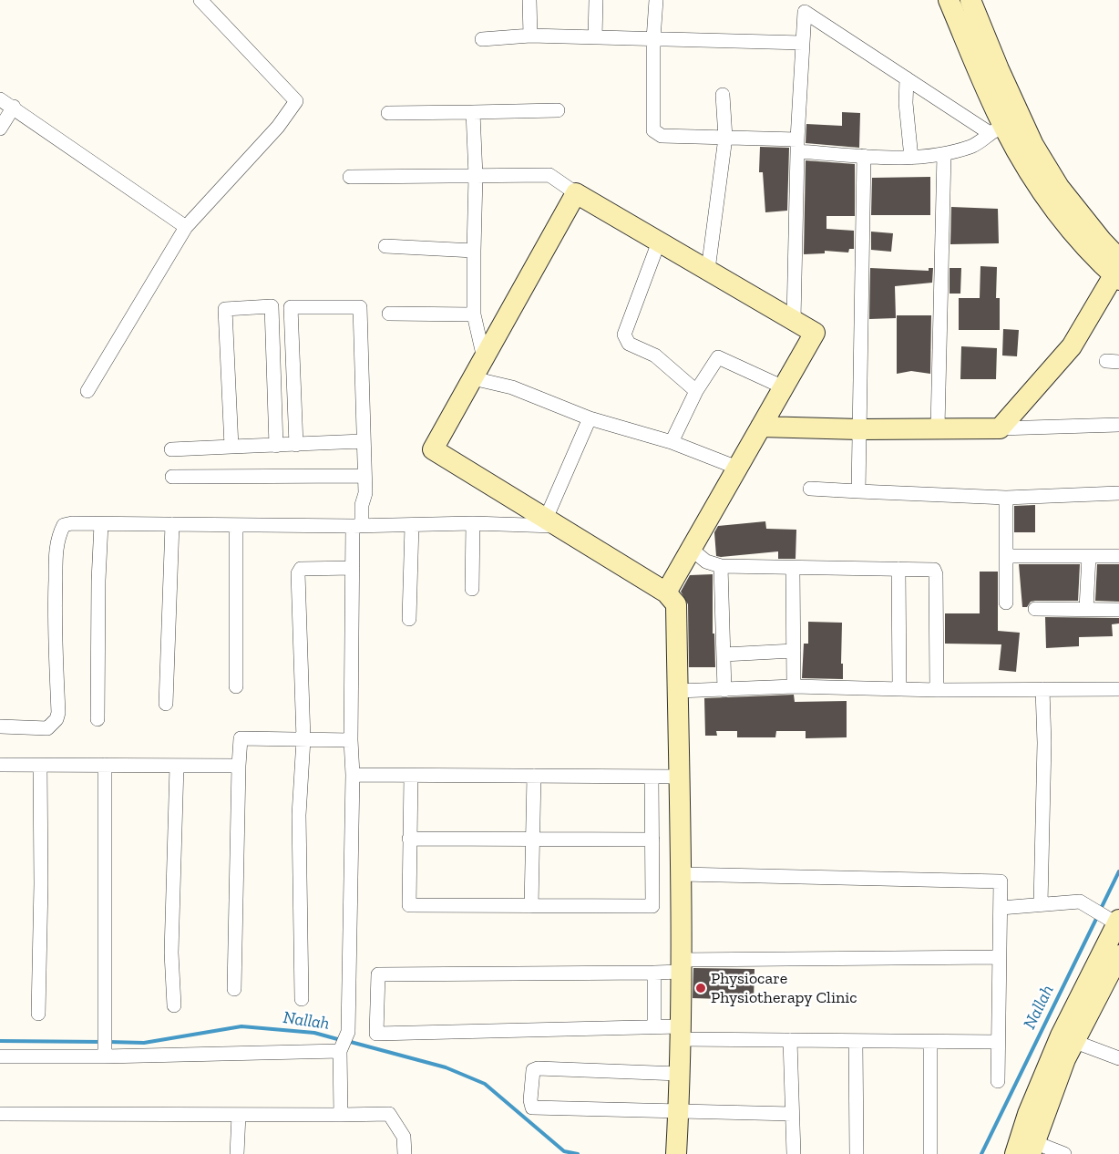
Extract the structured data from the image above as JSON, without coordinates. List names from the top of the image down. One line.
{"water":["Nallah"],"places":["Physiocare Physiotherapy Clinic"]}
